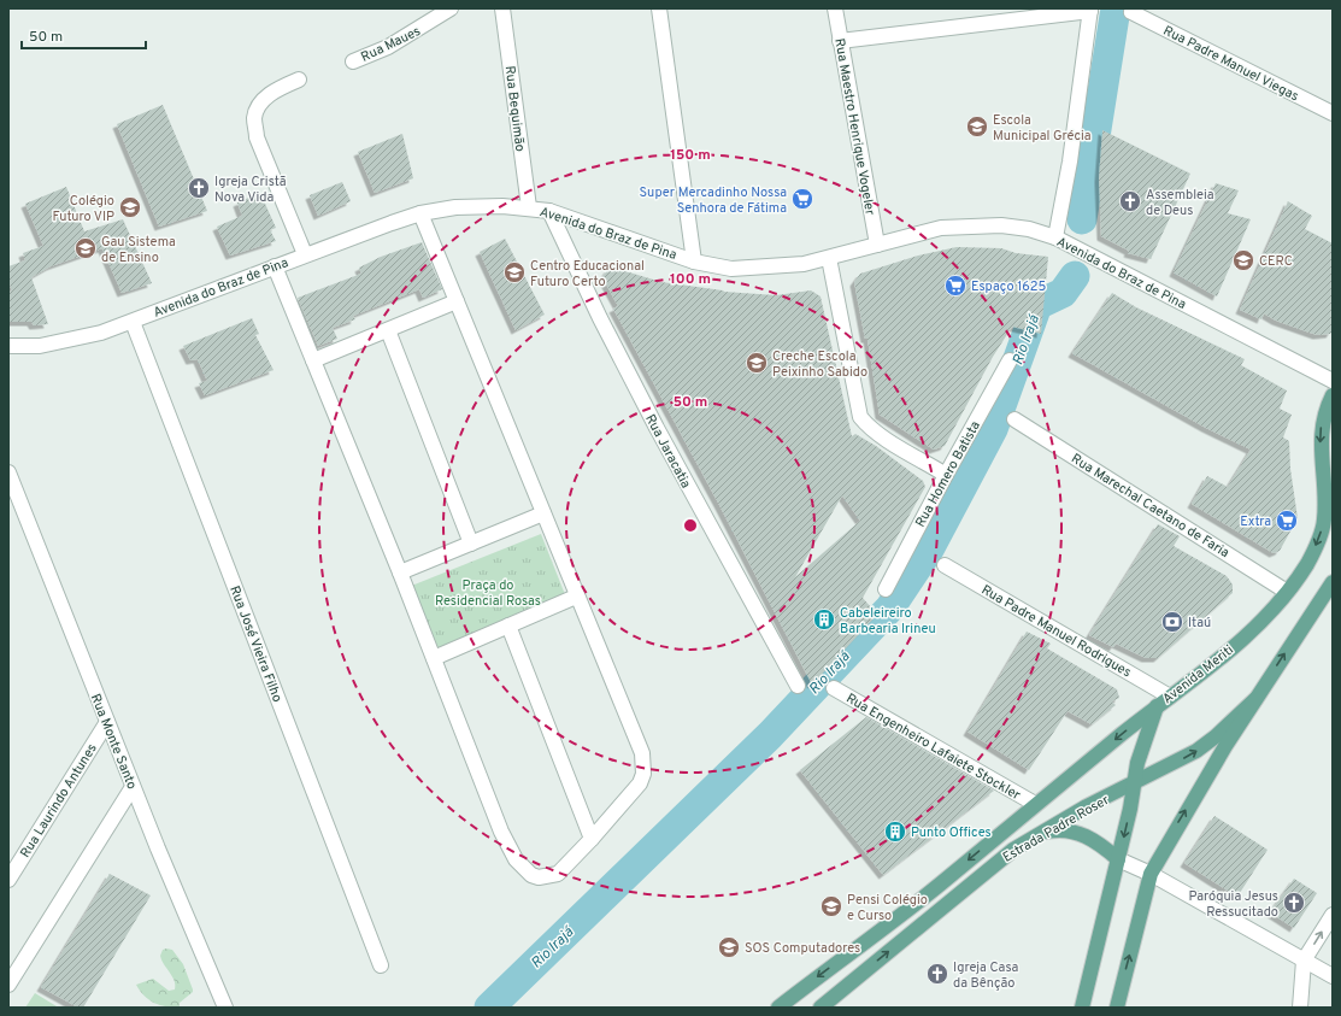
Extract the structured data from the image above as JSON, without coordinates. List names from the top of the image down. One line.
{"streets":{"main road":["Avenida Meriti","Estrada Padre Roser"],"street":["Rua Maues","Rua Padre Manuel Viegas","Rua Bequimão","Rua Maestro Henrique Vogeler","Avenida do Braz de Pina","Rua Jaracatia","Rua Homero Batista","Rua Marechal Caetano de Faria","Rua Padre Manuel Rodrigues","Rua José Vieira Filho","Rua Monte Santo","Rua Engenheiro Lafaiete Stockler","Rua Laurindo Antunes"]},"crossings":[["Rua Bequimão","Avenida do Braz de Pina"],["Rua Maestro Henrique Vogeler","Avenida do Braz de Pina"],["Avenida do Braz de Pina","Rua Jaracatia"],["Avenida do Braz de Pina","Rua José Vieira Filho"],["Rua Marechal Caetano de Faria","Avenida Meriti"],["Rua Padre Manuel Rodrigues","Avenida Meriti"],["Avenida Meriti","Estrada Padre Roser"],["Rua Monte Santo","Rua Laurindo Antunes"],["Rua Engenheiro Lafaiete Stockler","Estrada Padre Roser"]],"water":["Rio Irajá"],"parks":["Praça do Residencial Rosas"],"places":{"school or university":["Escola Municipal Grécia","Colégio Futuro VIP","Gau Sistema de Ensino","CERC","Centro Educacional Futuro Certo","Creche Escola Peixinho Sabido","Pensi Colégio e Curso","SOS Computadores"],"church":["Igreja Cristã Nova Vida","Assembleia de Deus","Paróquia Jesus Ressucitado","Igreja Casa da Bênção"],"supermarket":["Super Mercadinho Nossa Senhora de Fátima","Espaço 1625","Extra"],"building":["Cabeleireiro Barbearia Irineu","Punto Offices"],"bank":["Itaú"]},"scale_bar":"50 m","rings":["150 m","100 m","50 m"]}
